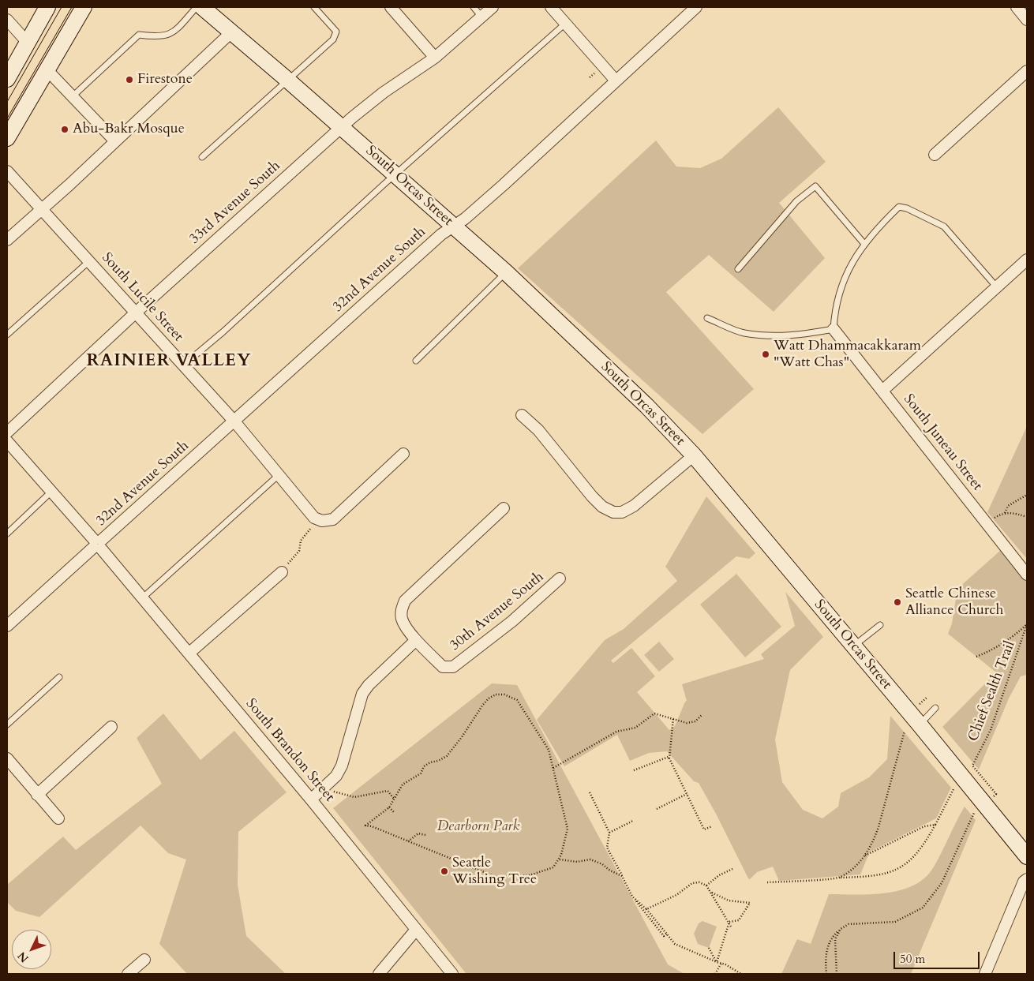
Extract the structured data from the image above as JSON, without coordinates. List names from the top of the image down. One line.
{"streets":{"street":["South Orcas Street","33rd Avenue South","32nd Avenue South","South Lucile Street","South Juneau Street","30th Avenue South","South Brandon Street"],"path":["Chief Sealth Trail"]},"crossings":[["South Orcas Street","33rd Avenue South"],["South Orcas Street","32nd Avenue South"],["33rd Avenue South","South Lucile Street"],["32nd Avenue South","South Lucile Street"],["32nd Avenue South","South Brandon Street"]],"districts":["RAINIER VALLEY"],"parks":["Dearborn Park"],"places":["Firestone","Abu-Bakr Mosque","Watt Dhammacakkaram \"Watt Chas\"","Seattle Chinese Alliance Church","Seattle Wishing Tree"],"scale_bar":"50 m","north":"bottom left"}
